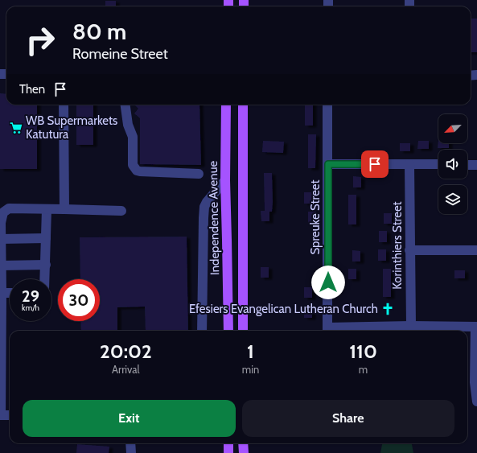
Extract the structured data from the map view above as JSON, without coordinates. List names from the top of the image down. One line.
{"streets":{"main road":["Independence Avenue"],"street":["Spreuke Street","Korinthiers Street"]},"places":{"supermarket":["WB Supermarkets Katutura"],"church":["Efesiers Evangelican Lutheran Church"]},"north":"bottom left","page":{"turn":["80 m","Romeine Street"],"then":"Then","speed":"29 km/h","limit":"30","eta":["20:02","Arrival","1","min","110","m"],"buttons":["Exit","Share"]}}
